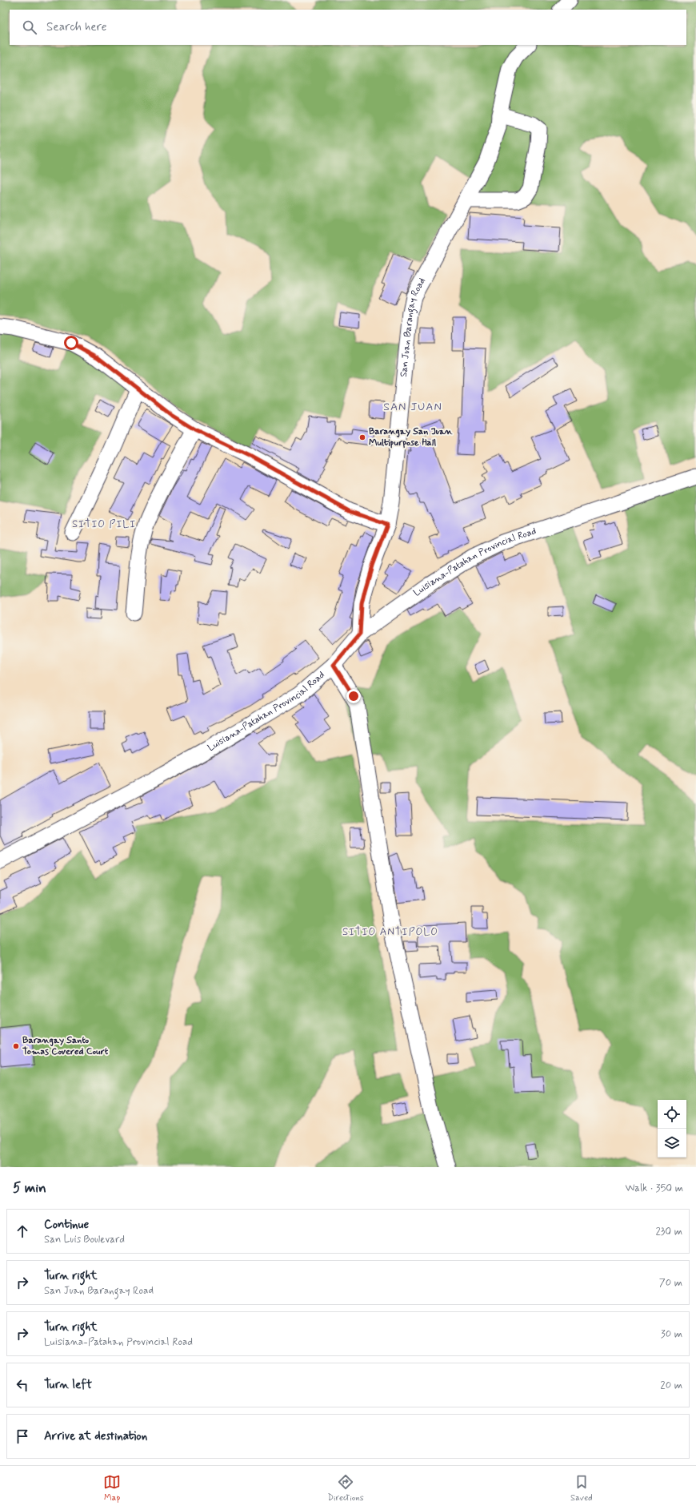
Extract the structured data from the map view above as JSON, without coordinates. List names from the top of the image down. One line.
{"streets":{"street":["San Juan Barangay Road","Luisiana-Patahan Provincial Road"]},"crossings":[["San Juan Barangay Road","Luisiana-Patahan Provincial Road"]],"districts":["SAN JUAN","SITIO PILI","SITIO ANTIPOLO"],"places":["Barangay San Juan Multipurpose Hall","Barangay Santo Tomas Covered Court"],"page":{"search":"Search here","heading":["5 min","Walk · 350 m"],"list":[["Continue","San Luis Boulevard","230 m"],["Turn right","San Juan Barangay Road","70 m"],["Turn right","Luisiana-Patahan Provincial Road","30 m"],["Turn left","20 m"],"Arrive at destination"],"nav":["Map","Directions","Saved"]}}
